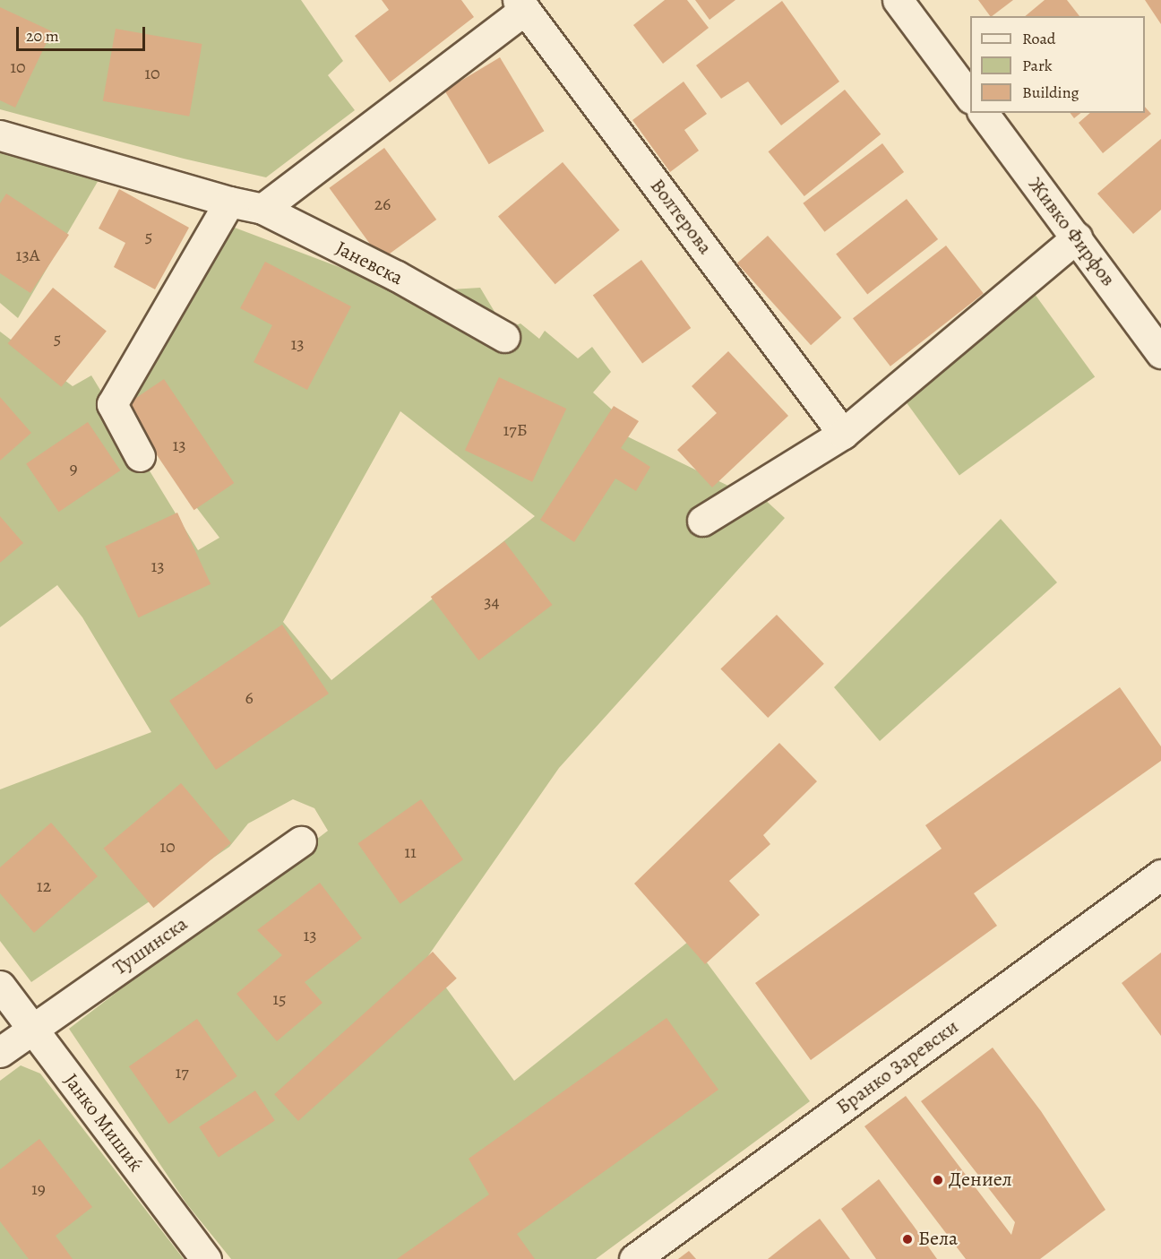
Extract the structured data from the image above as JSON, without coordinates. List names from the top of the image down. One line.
{"streets":{"street":["Волтерова","Живко Фирфов","Јаневска","Тушинска","Бранко Заревски","Јанко Мишиќ"]},"crossings":[["Тушинска","Јанко Мишиќ"]],"places":["Дениел","Бела"],"house_numbers":["10","10","26","5","13А","5","13","17Б","13","9","13","34","6","10","11","12","13","15","17","19"],"legend":["Road","Park","Building"],"scale_bar":"20 m"}
